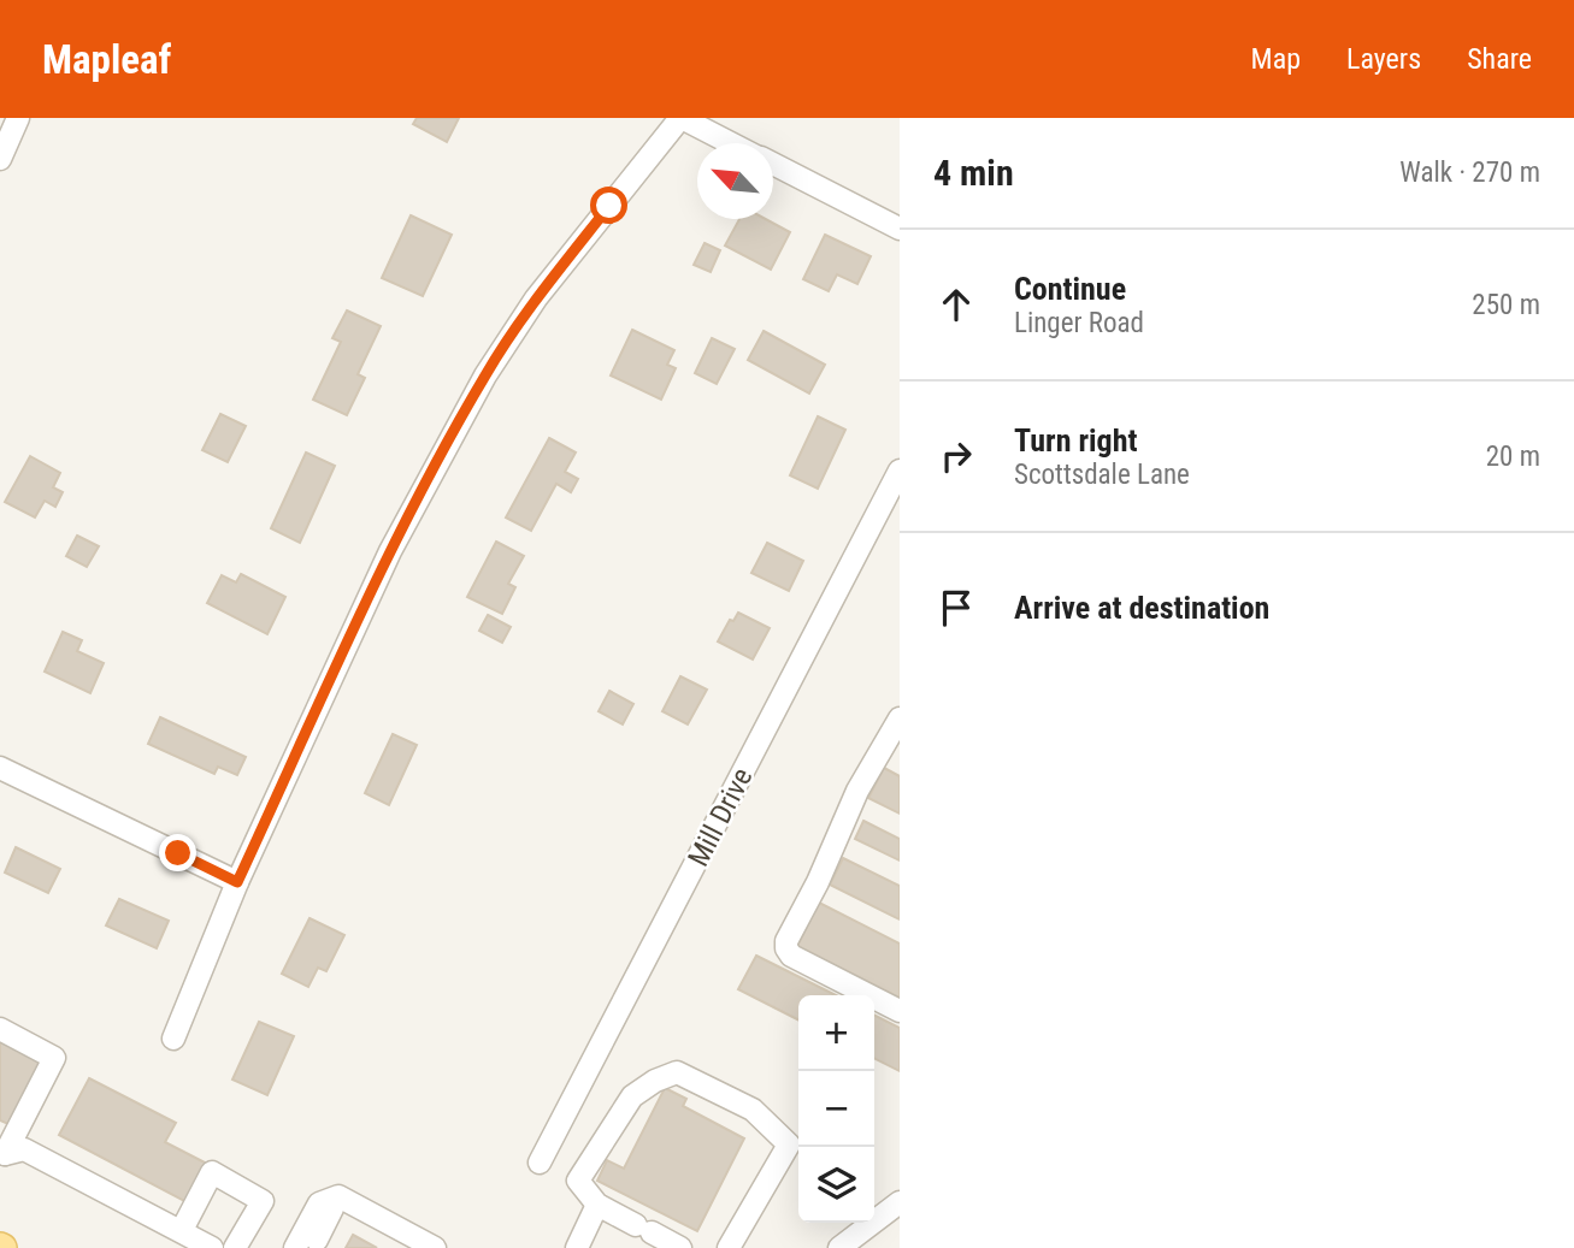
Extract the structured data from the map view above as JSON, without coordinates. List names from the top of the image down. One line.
{"streets":{"street":["Mill Drive"]},"north":"top left","page":{"header":"Mapleaf","nav":["Map","Layers","Share"],"heading":["4 min","Walk · 270 m"],"list":[["Continue","Linger Road","250 m"],["Turn right","Scottsdale Lane","20 m"],"Arrive at destination"],"map_buttons":["+","−"]}}
